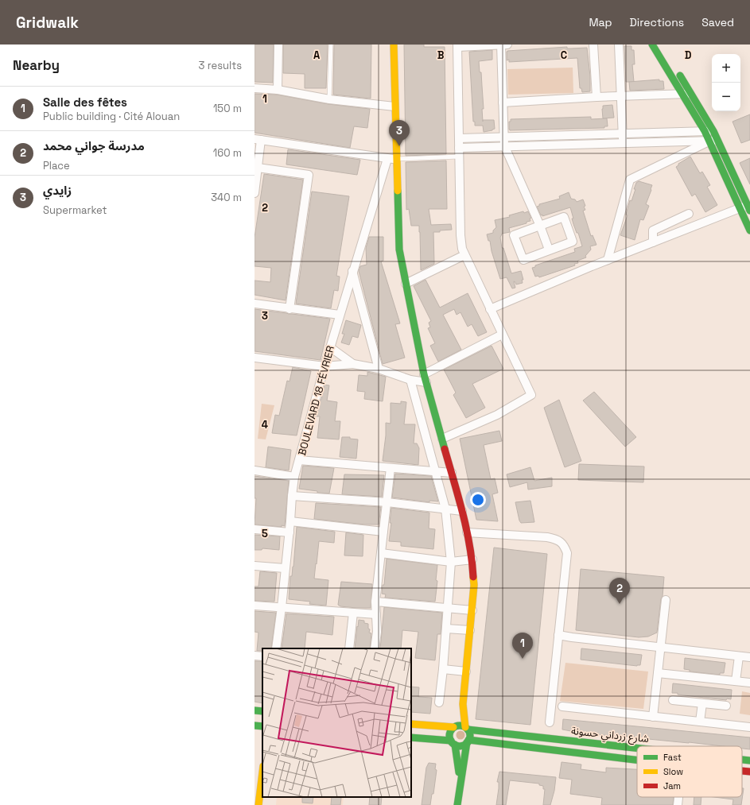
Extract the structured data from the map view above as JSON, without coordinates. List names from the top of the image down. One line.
{"streets":{"main road":["شارع زرداني حسونة"],"street":["BOULEVARD 18 FÉVRIER"]},"legend":["Fast","Slow","Jam"],"page":{"header":"Gridwalk","nav":["Map","Directions","Saved"],"heading":["Nearby","3 results"],"map_buttons":["+","−"],"list":[{"mark":"1","name":"Salle des fêtes","note":"Public building · Cité Alouan","value":"150 m"},{"mark":"2","name":"مدرسة جواني محمد","note":"Place","value":"160 m"},{"mark":"3","name":"زايدي","note":"Supermarket","value":"340 m"}],"pins":["3","2","1"]},"grid":{"columns":["A","B","C","D"],"rows":["1","2","3","4","5"]}}
